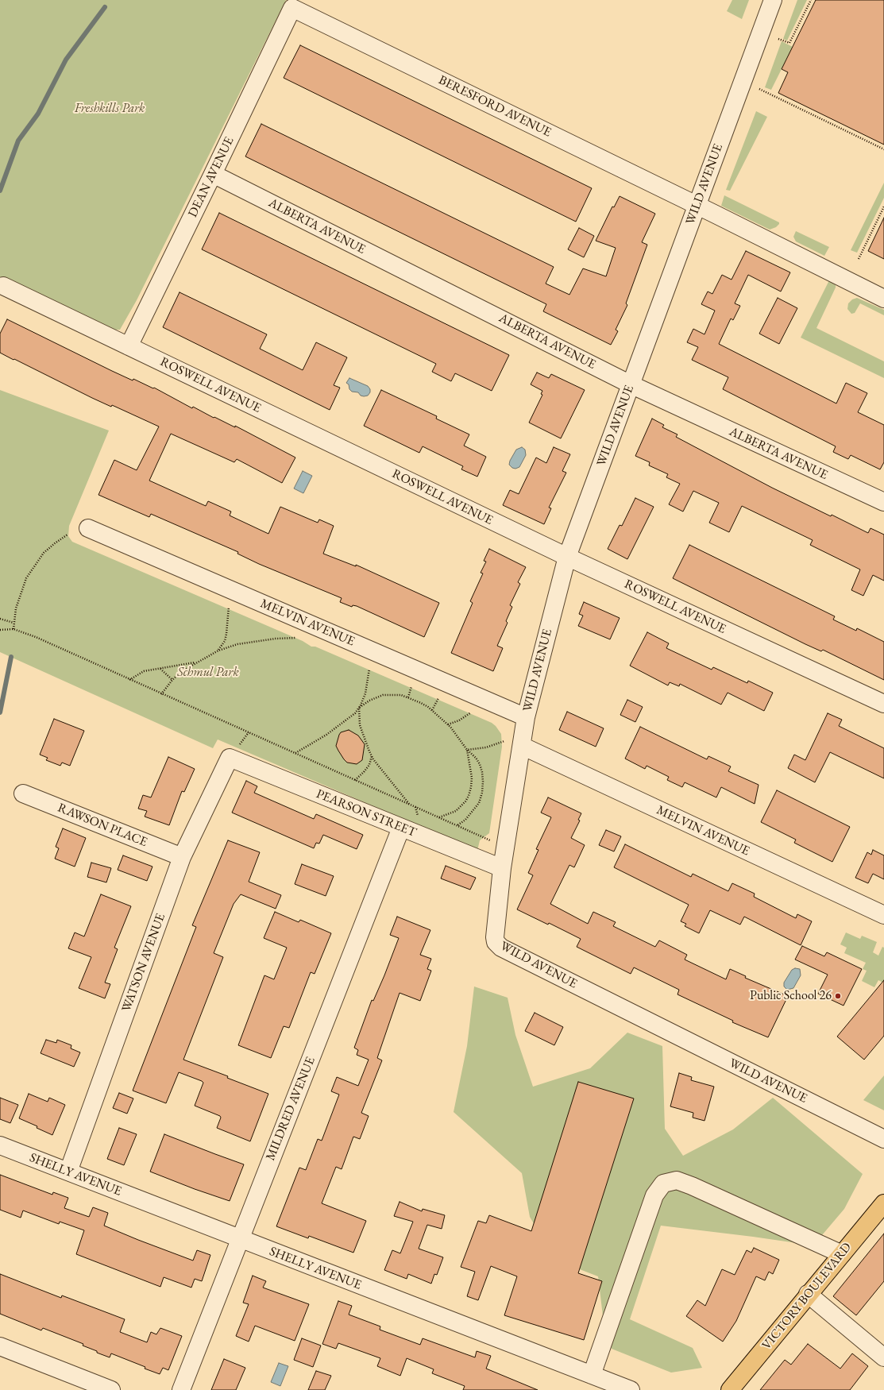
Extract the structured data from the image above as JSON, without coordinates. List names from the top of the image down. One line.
{"streets":{"main road":["VICTORY BOULEVARD"],"street":["BERESFORD AVENUE","DEAN AVENUE","WILD AVENUE","ALBERTA AVENUE","ROSWELL AVENUE","MELVIN AVENUE","PEARSON STREET","RAWSON PLACE","WATSON AVENUE","MILDRED AVENUE","SHELLY AVENUE"]},"crossings":[["BERESFORD AVENUE","DEAN AVENUE"],["BERESFORD AVENUE","WILD AVENUE"],["DEAN AVENUE","ALBERTA AVENUE"],["DEAN AVENUE","ROSWELL AVENUE"],["WILD AVENUE","ALBERTA AVENUE"],["WILD AVENUE","ROSWELL AVENUE"],["WILD AVENUE","MELVIN AVENUE"],["WILD AVENUE","PEARSON STREET"],["PEARSON STREET","WATSON AVENUE"],["PEARSON STREET","MILDRED AVENUE"],["RAWSON PLACE","WATSON AVENUE"],["WATSON AVENUE","SHELLY AVENUE"],["MILDRED AVENUE","SHELLY AVENUE"]],"parks":["Freshkills Park","Schmul Park"],"places":["Public School 26"]}
